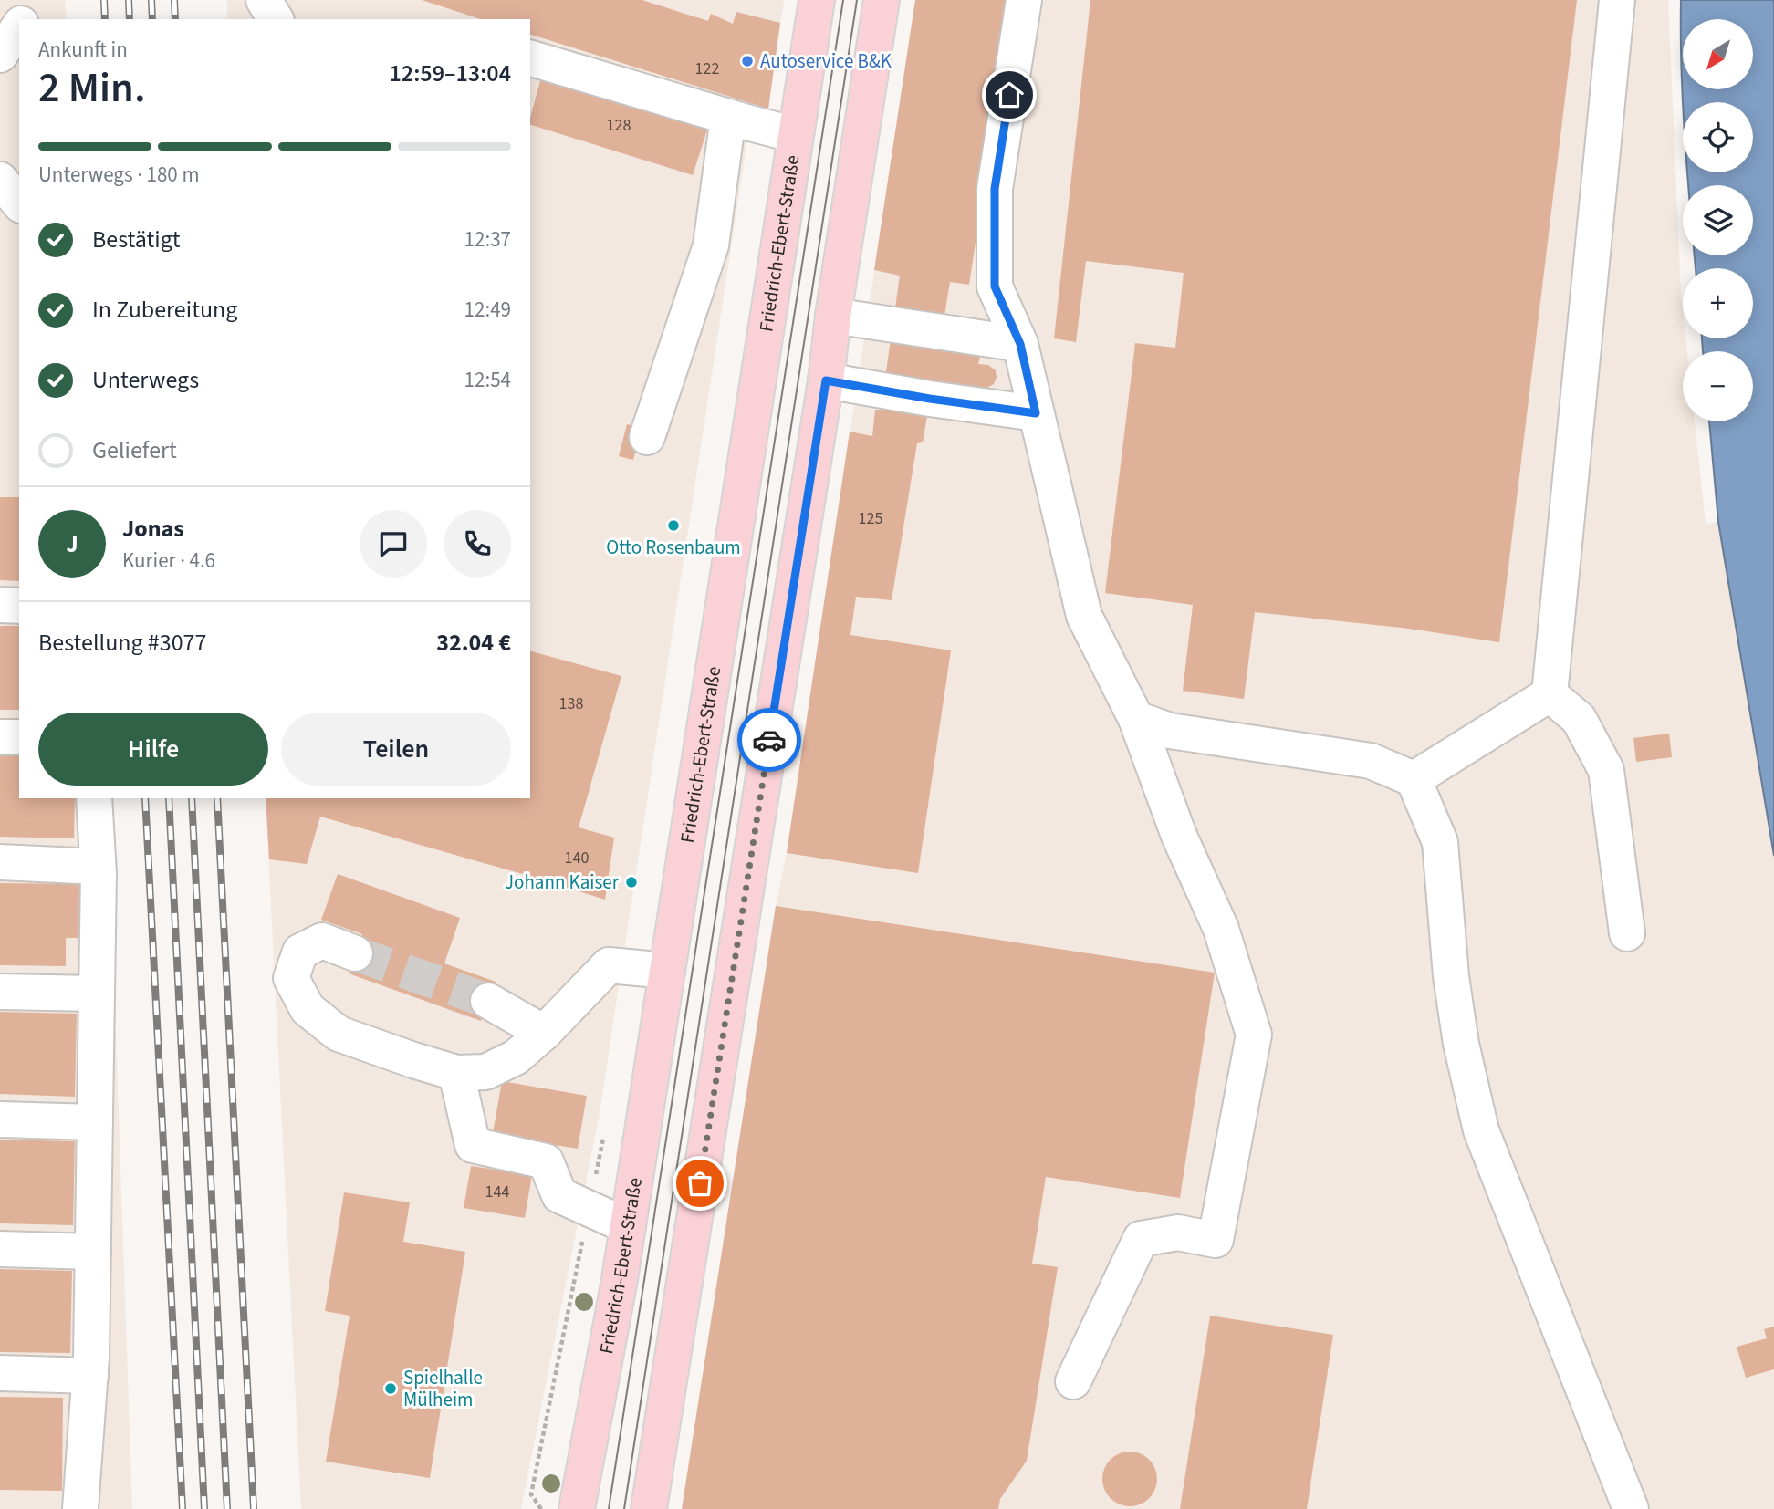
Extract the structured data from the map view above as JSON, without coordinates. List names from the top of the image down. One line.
{"streets":{"main road":["Friedrich-Ebert-Straße"]},"places":["Autoservice B&K","Otto Rosenbaum","Johann Kaiser","Spielhalle Mülheim"],"house_numbers":["122","128","125","138","140","144"],"north":"bottom left","page":{"map_buttons":["+","−"],"heading":["2 Min.","Ankunft in","12:59–13:04"],"panel":["Jonas","Kurier · 4.6","Bestellung #3077","32.04 €"],"bar":"Unterwegs · 180 m","list":[["Bestätigt","12:37"],["In Zubereitung","12:49"],["Unterwegs","12:54"],"Geliefert"],"round":"J","buttons":["Hilfe","Teilen"]}}
